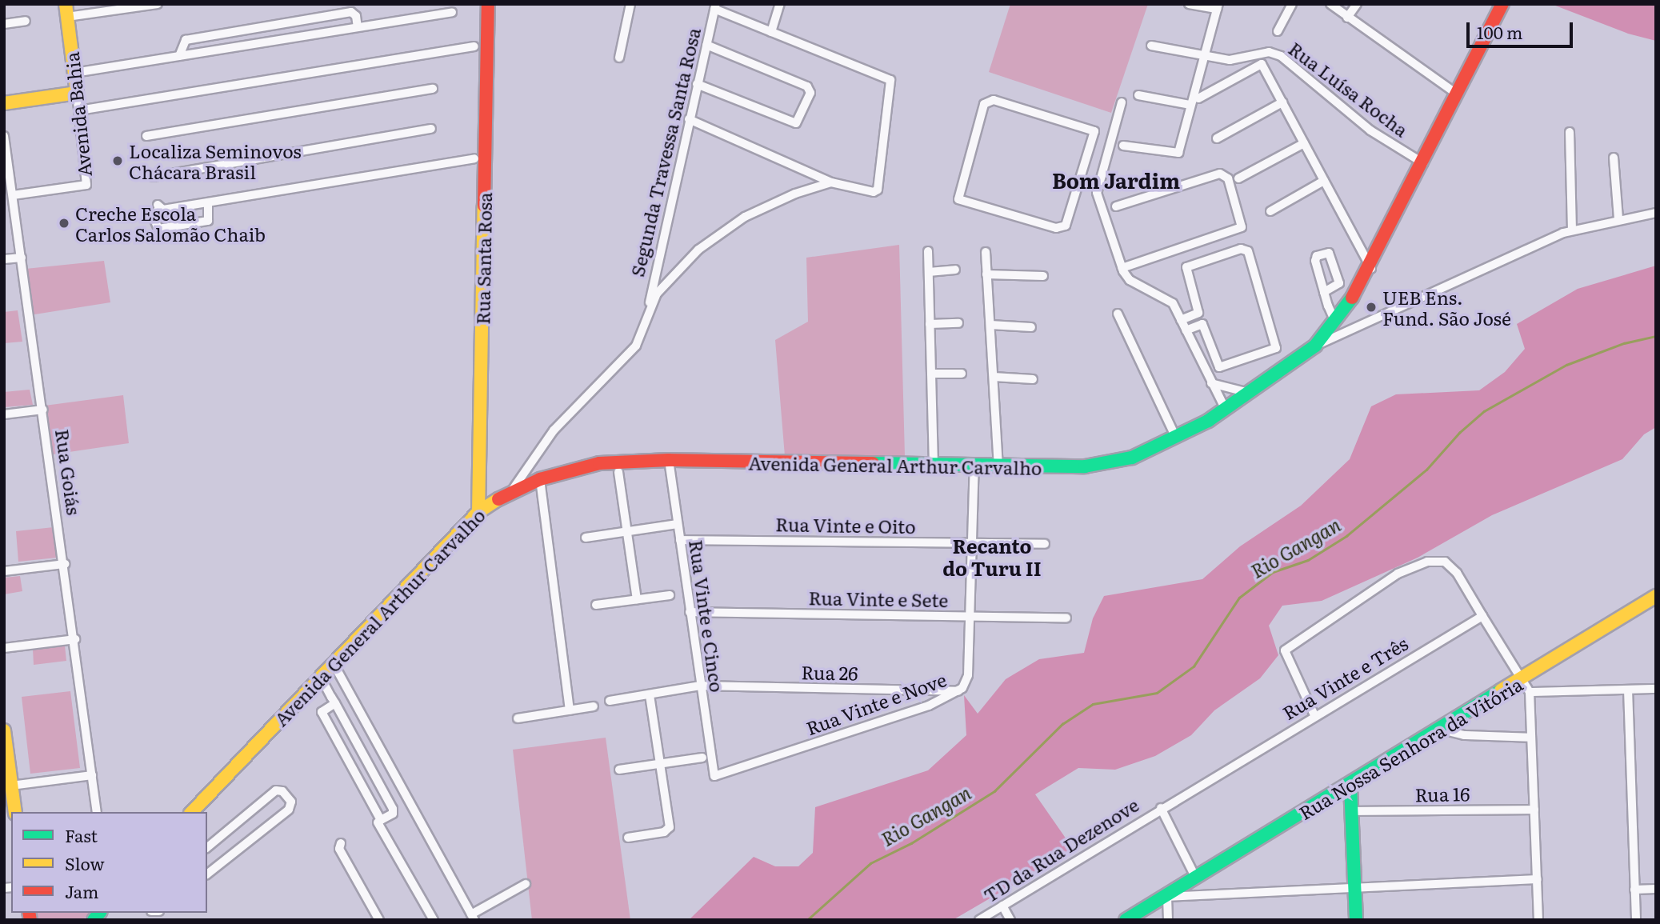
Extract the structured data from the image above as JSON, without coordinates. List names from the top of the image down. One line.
{"streets":{"main road":["Avenida Bahia","Rua Santa Rosa","Avenida General Arthur Carvalho","Rua Nossa Senhora da Vitória"],"street":["Rua Luísa Rocha","Segunda Travessa Santa Rosa","Rua Goiás","Rua Vinte e Oito","Rua Vinte e Sete","Rua Vinte e Cinco","Rua 26","Rua Vinte e Três","Rua Vinte e Nove","Rua 16","TD da Rua Dezenove"]},"crossings":[["Rua Luísa Rocha","Avenida General Arthur Carvalho"],["Avenida Bahia","Rua Goiás"],["Rua Santa Rosa","Avenida General Arthur Carvalho"],["Avenida General Arthur Carvalho","Rua Vinte e Cinco"],["Avenida General Arthur Carvalho","Rua Vinte e Nove"],["Rua Vinte e Oito","Rua Vinte e Cinco"],["Rua Vinte e Oito","Rua Vinte e Nove"],["Rua Vinte e Sete","Rua Vinte e Cinco"],["Rua Vinte e Sete","Rua Vinte e Nove"],["Rua Vinte e Cinco","Rua 26"],["Rua Vinte e Cinco","Rua Vinte e Nove"],["Rua 26","Rua Vinte e Nove"],["Rua Vinte e Três","TD da Rua Dezenove"]],"districts":["Bom Jardim","Recanto do Turu II"],"water":["Rio Gangan"],"places":["Localiza Seminovos Chácara Brasil","Creche Escola Carlos Salomão Chaib","UEB Ens. Fund. São José"],"legend":["Fast","Slow","Jam"],"scale_bar":"100 m"}
